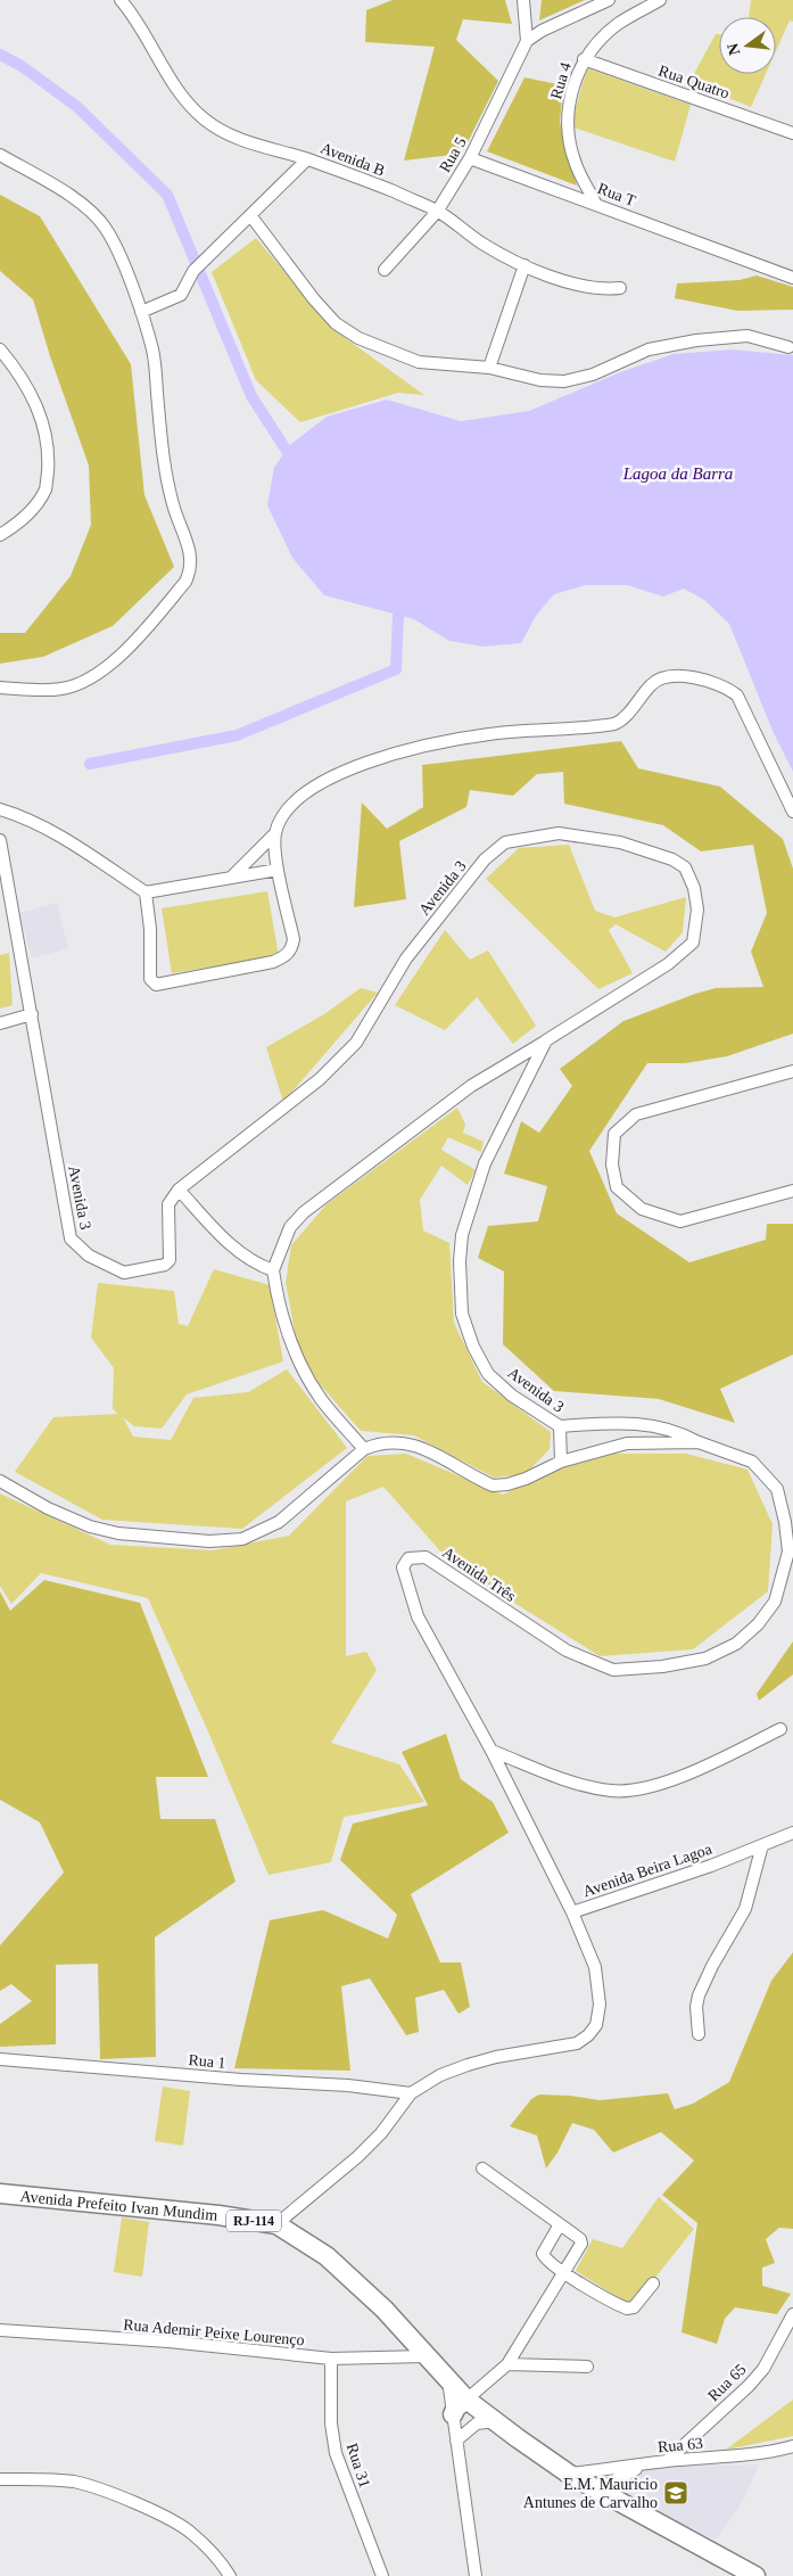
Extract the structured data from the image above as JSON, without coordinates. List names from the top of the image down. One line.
{"streets":{"main road":["Avenida Prefeito Ivan Mundim","RJ-114"],"street":["Rua 4","Rua Quatro","Rua 5","Avenida B","Rua T","Avenida 3","Avenida Três","Avenida Beira Lagoa","Rua 1","Rua Ademir Peixe Lourenço","Rua 65","Rua 63","Rua 31"]},"crossings":[["Rua 4","Rua Quatro"],["Rua 4","Rua T"],["Rua 5","Avenida B"],["Rua 5","Rua T"],["Avenida Três","Avenida Beira Lagoa"],["Avenida Beira Lagoa","Rua 1"],["Avenida Beira Lagoa","Avenida Prefeito Ivan Mundim"],["Avenida Prefeito Ivan Mundim","RJ-114"],["Avenida Prefeito Ivan Mundim","Rua Ademir Peixe Lourenço"],["RJ-114","Rua 63"],["Rua Ademir Peixe Lourenço","Rua 31"],["Rua 65","Rua 63"]],"water":["Lagoa da Barra"],"places":{"school or university":["E.M. Mauricio Antunes de Carvalho"]},"north":"left"}
